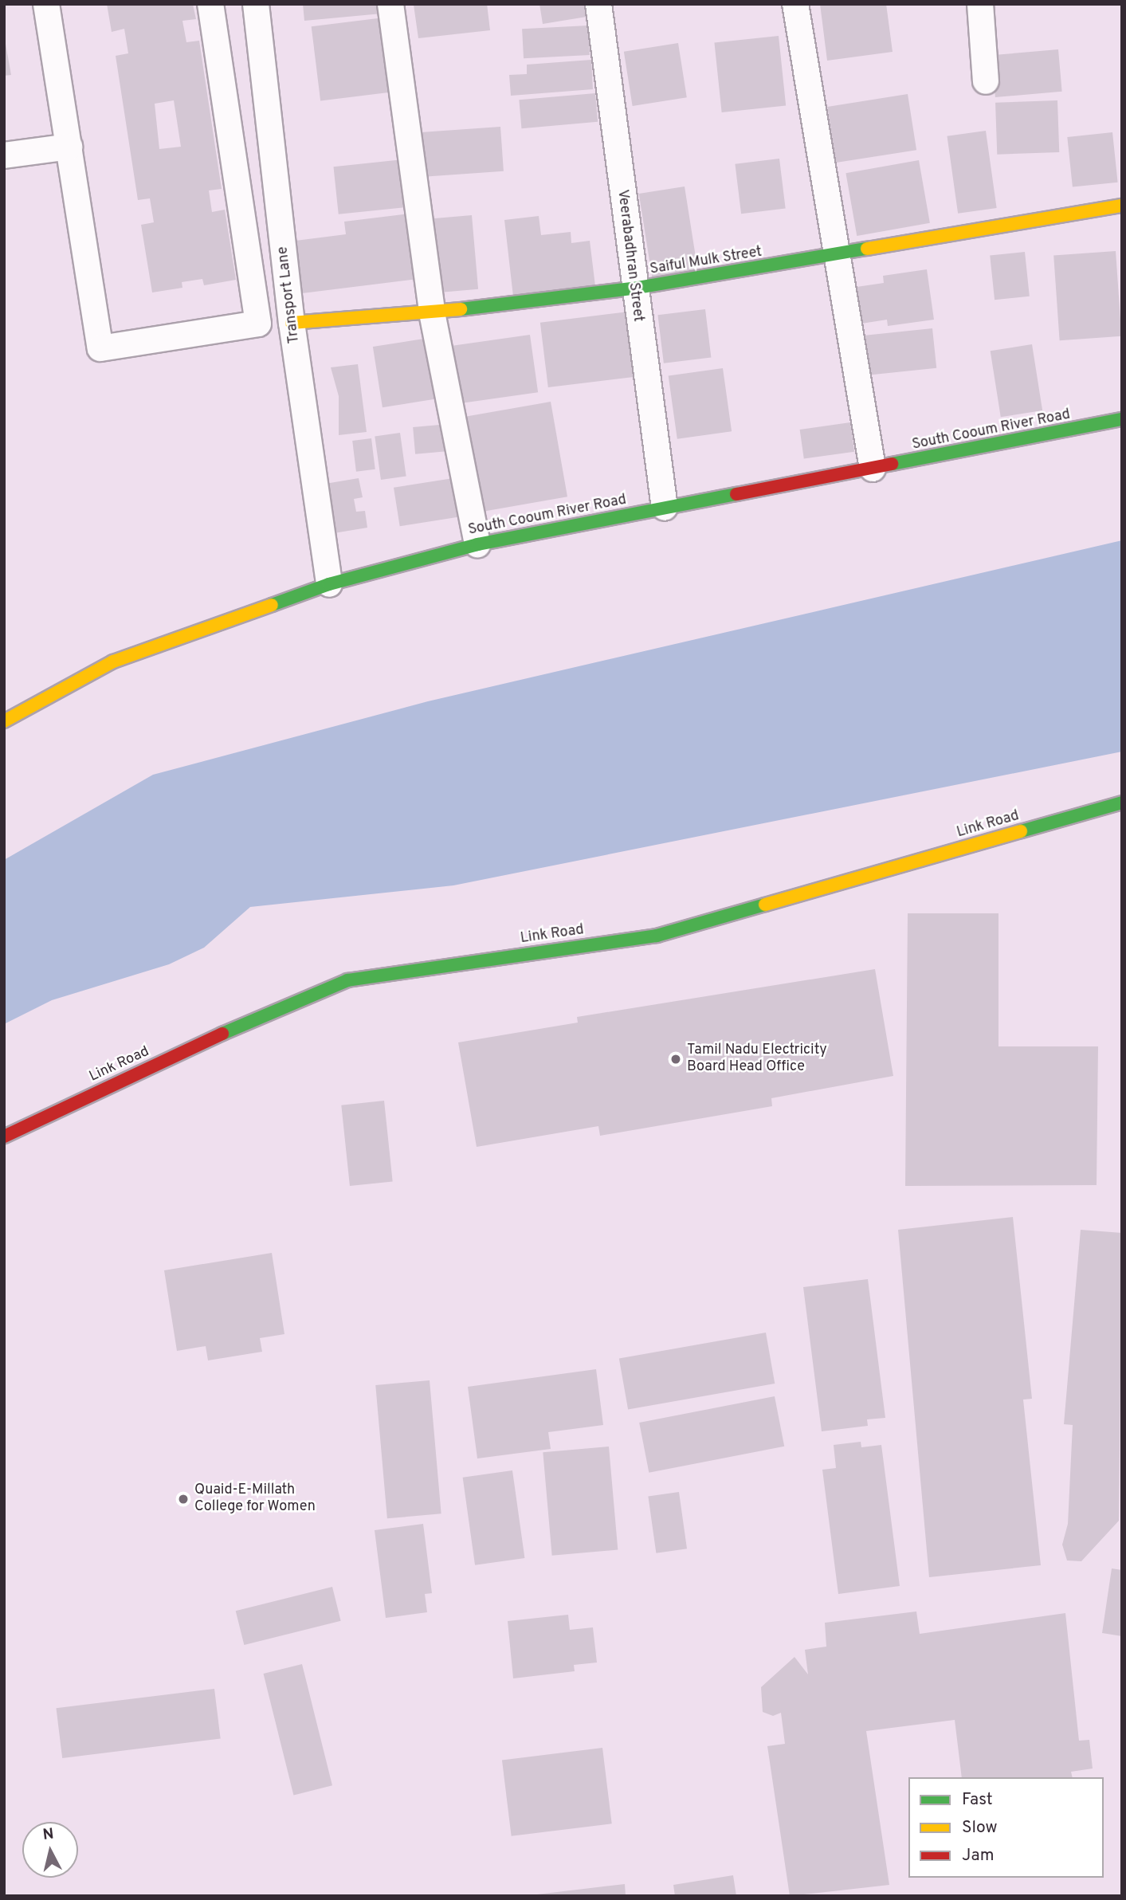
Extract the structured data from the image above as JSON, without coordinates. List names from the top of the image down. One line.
{"streets":{"street":["Veerabadhran Street","Saiful Mulk Street","Transport Lane","South Cooum River Road","Link Road"]},"crossings":[["Veerabadhran Street","Saiful Mulk Street"],["Veerabadhran Street","South Cooum River Road"],["Saiful Mulk Street","Transport Lane"],["Transport Lane","South Cooum River Road"]],"places":["Tamil Nadu Electricity Board Head Office","Quaid-E-Millath College for Women"],"legend":["Fast","Slow","Jam"],"north":"top"}
